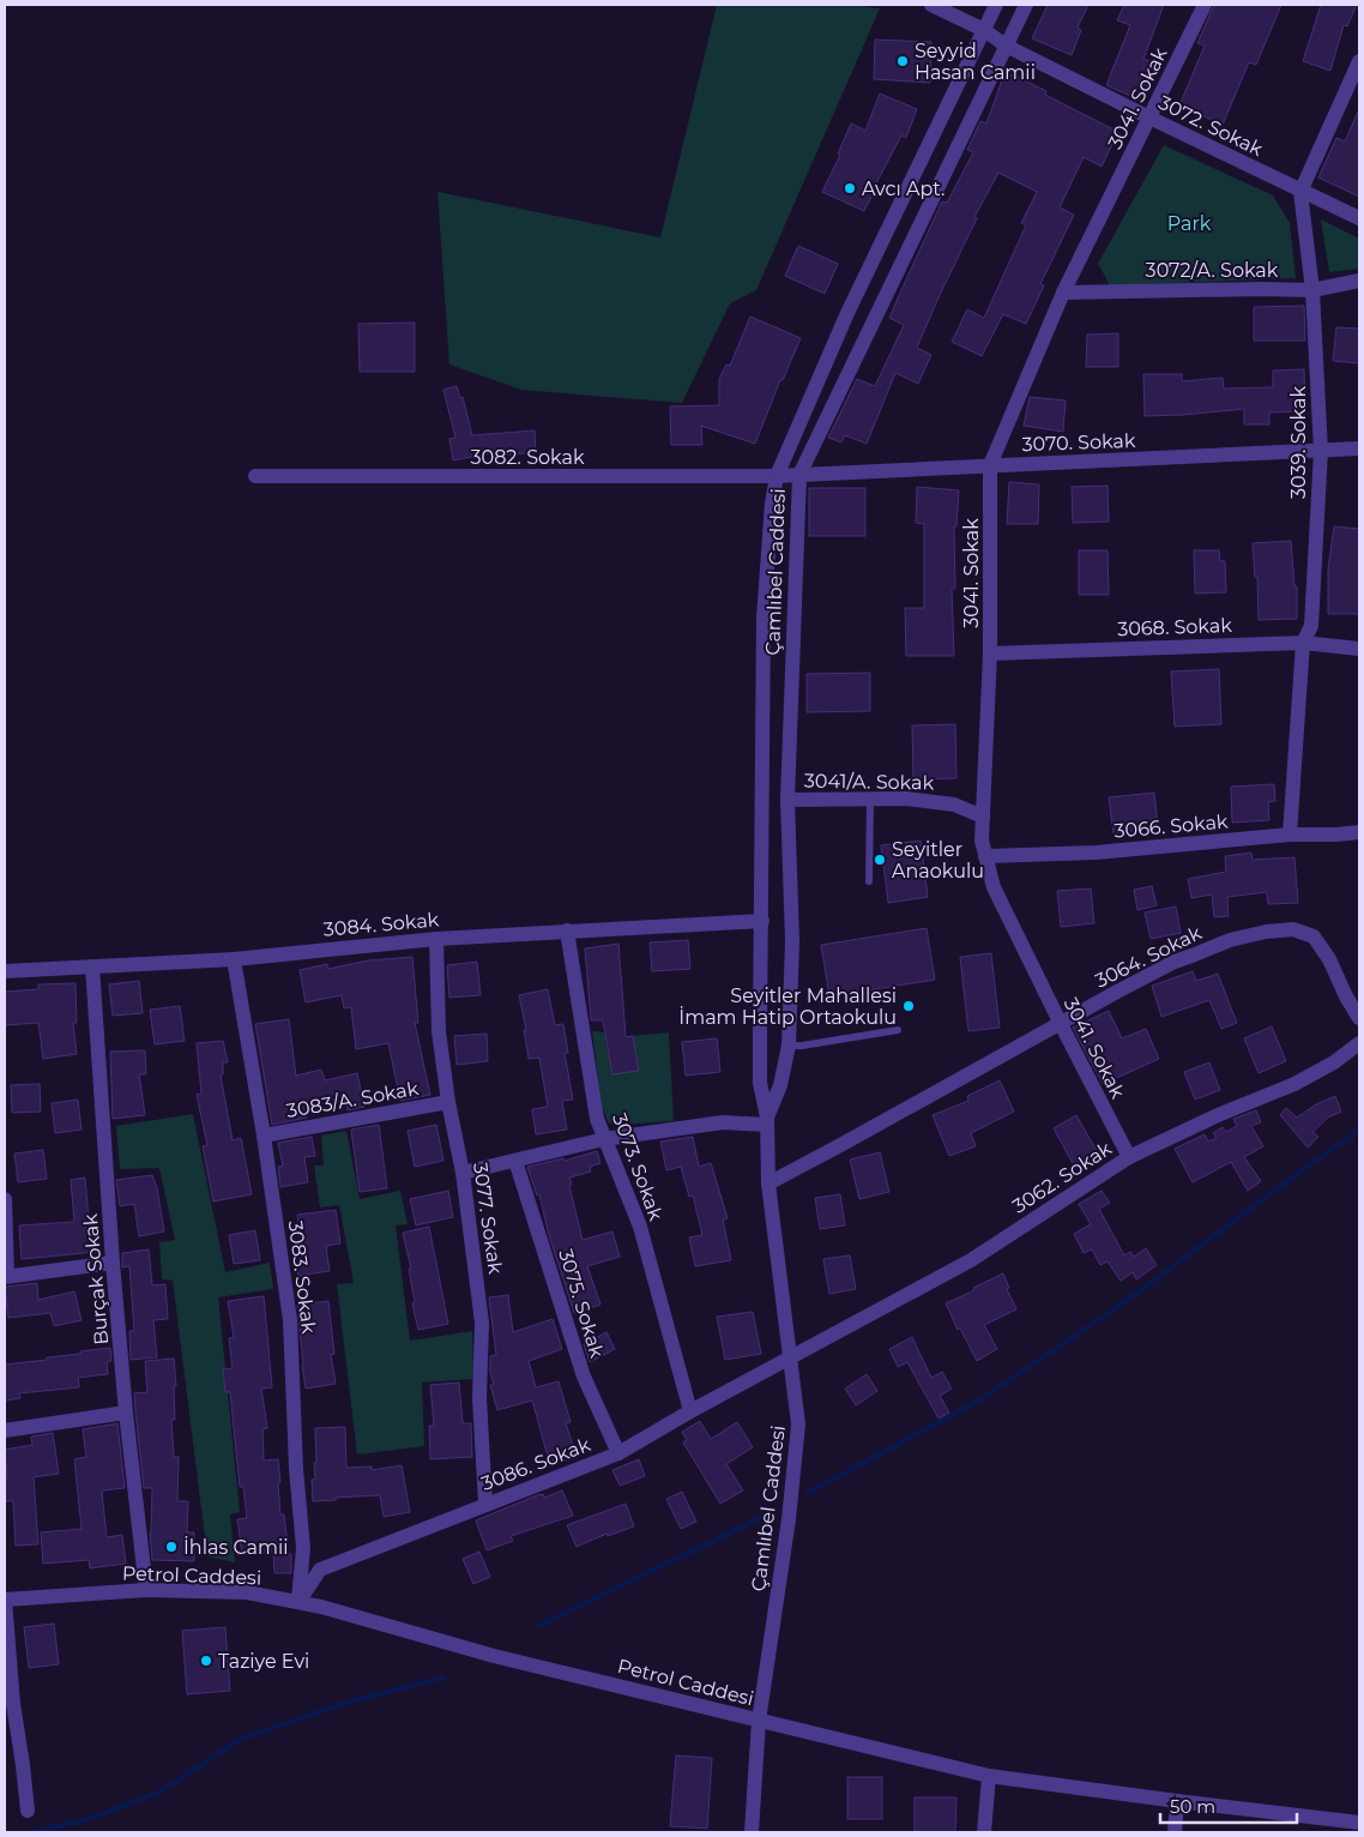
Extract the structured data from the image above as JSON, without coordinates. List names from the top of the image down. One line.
{"streets":{"street":["3041. Sokak","3072. Sokak","3072/A. Sokak","3070. Sokak","3039. Sokak","3082. Sokak","Çamlıbel Caddesi","3068. Sokak","3041/A. Sokak","3066. Sokak","3084. Sokak","3064. Sokak","3083/A. Sokak","3073. Sokak","3062. Sokak","3077. Sokak","3083. Sokak","Burçak Sokak","3075. Sokak","3086. Sokak","Petrol Caddesi"]},"crossings":[["3041. Sokak","3072. Sokak"],["3041. Sokak","3072/A. Sokak"],["3041. Sokak","3070. Sokak"],["3041. Sokak","3068. Sokak"],["3041. Sokak","3041/A. Sokak"],["3041. Sokak","3066. Sokak"],["3041. Sokak","3064. Sokak"],["3041. Sokak","3062. Sokak"],["3072. Sokak","3039. Sokak"],["3072. Sokak","Çamlıbel Caddesi"],["3072/A. Sokak","3039. Sokak"],["3070. Sokak","3039. Sokak"],["3070. Sokak","3082. Sokak"],["3070. Sokak","Çamlıbel Caddesi"],["3039. Sokak","3068. Sokak"],["3039. Sokak","3066. Sokak"],["3082. Sokak","Çamlıbel Caddesi"],["Çamlıbel Caddesi","3041/A. Sokak"],["Çamlıbel Caddesi","3084. Sokak"],["Çamlıbel Caddesi","3064. Sokak"],["Çamlıbel Caddesi","3062. Sokak"],["Çamlıbel Caddesi","3086. Sokak"],["Çamlıbel Caddesi","Petrol Caddesi"],["3084. Sokak","3073. Sokak"],["3084. Sokak","3077. Sokak"],["3084. Sokak","3083. Sokak"],["3084. Sokak","Burçak Sokak"],["3083/A. Sokak","3077. Sokak"],["3083/A. Sokak","3083. Sokak"],["3073. Sokak","3086. Sokak"],["3062. Sokak","3086. Sokak"],["3077. Sokak","3086. Sokak"],["3083. Sokak","3086. Sokak"],["3083. Sokak","Petrol Caddesi"],["Burçak Sokak","Petrol Caddesi"],["3075. Sokak","3086. Sokak"],["3086. Sokak","Petrol Caddesi"]],"parks":["Park"],"places":["Seyyid Hasan Camii","Avcı Apt.","Seyitler Anaokulu","Seyitler Mahallesi İmam Hatip Ortaokulu","İhlas Camii","Taziye Evi"],"scale_bar":"50 m"}
